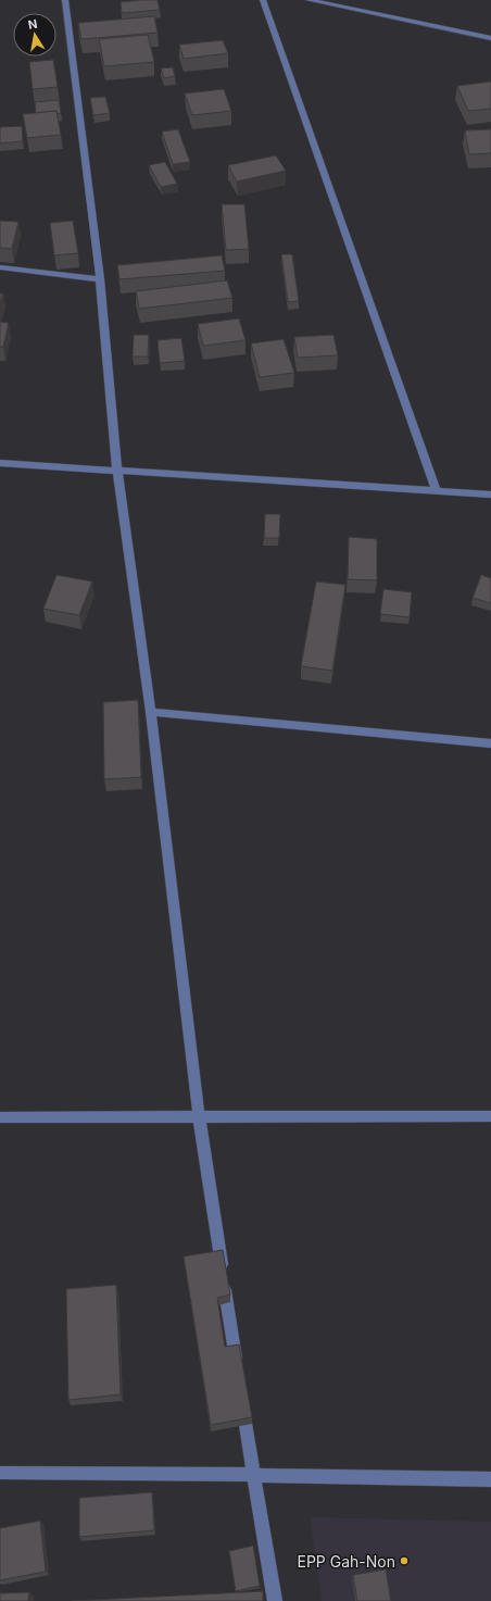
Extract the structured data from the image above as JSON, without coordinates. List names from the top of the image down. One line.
{"places":["EPP Gah-Non"],"north":"top"}
